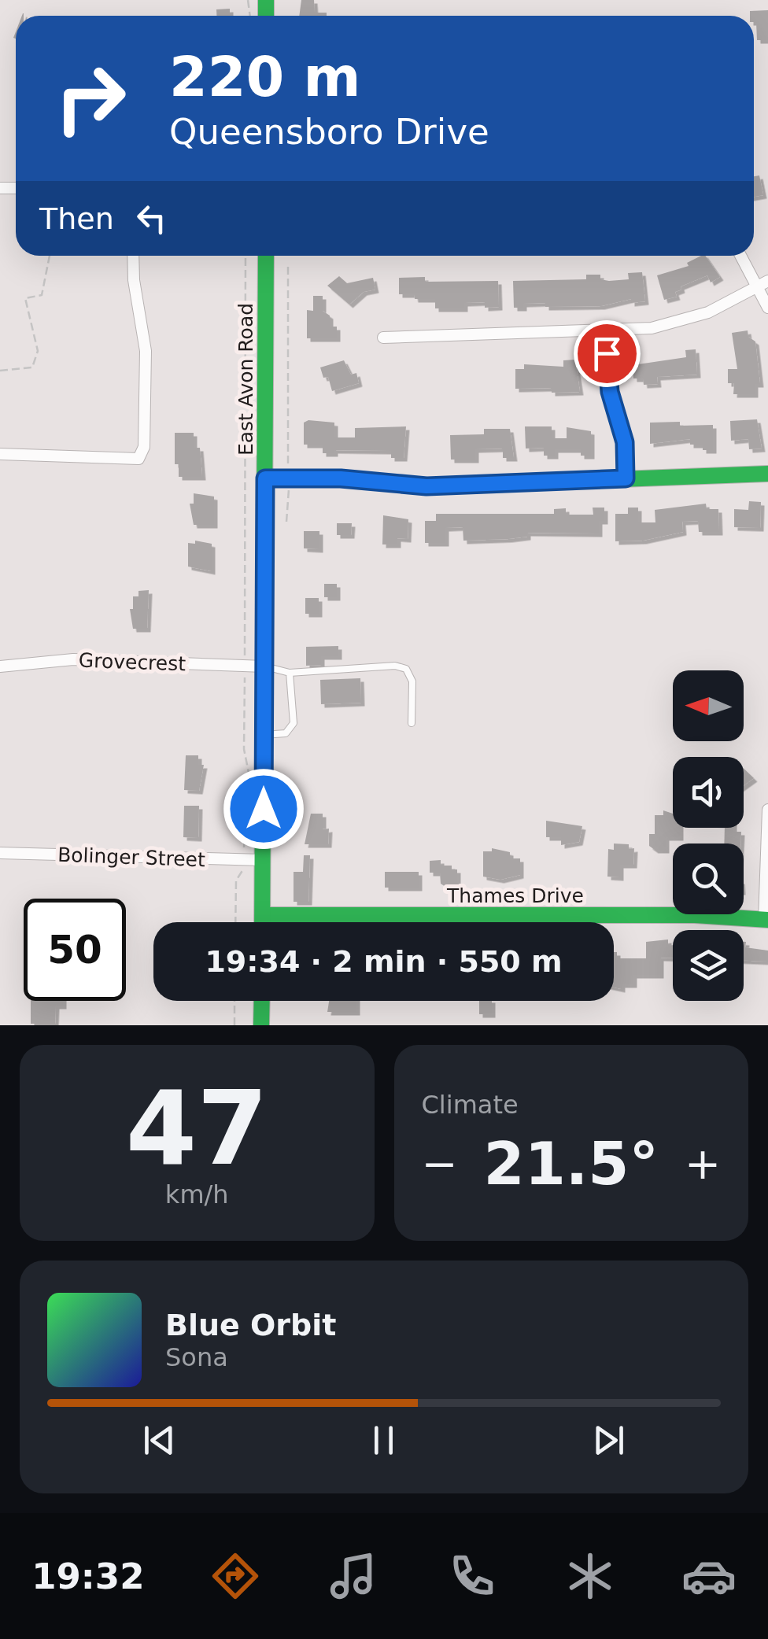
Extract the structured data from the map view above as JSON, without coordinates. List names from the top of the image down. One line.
{"streets":{"street":["East Avon Road","Grovecrest","Bolinger Street","Thames Drive"]},"crossings":[["East Avon Road","Grovecrest"],["East Avon Road","Bolinger Street"],["East Avon Road","Thames Drive"]],"north":"left","page":{"turn":["220 m","Queensboro Drive"],"then":"Then","limit":"50","trip":"19:34 · 2 min · 550 m","tile":[["47","km/h"],"Climate"],"heat":["−","21.5°","+"],"song":["Blue Orbit","Sona"],"tabs":"19:32"}}
